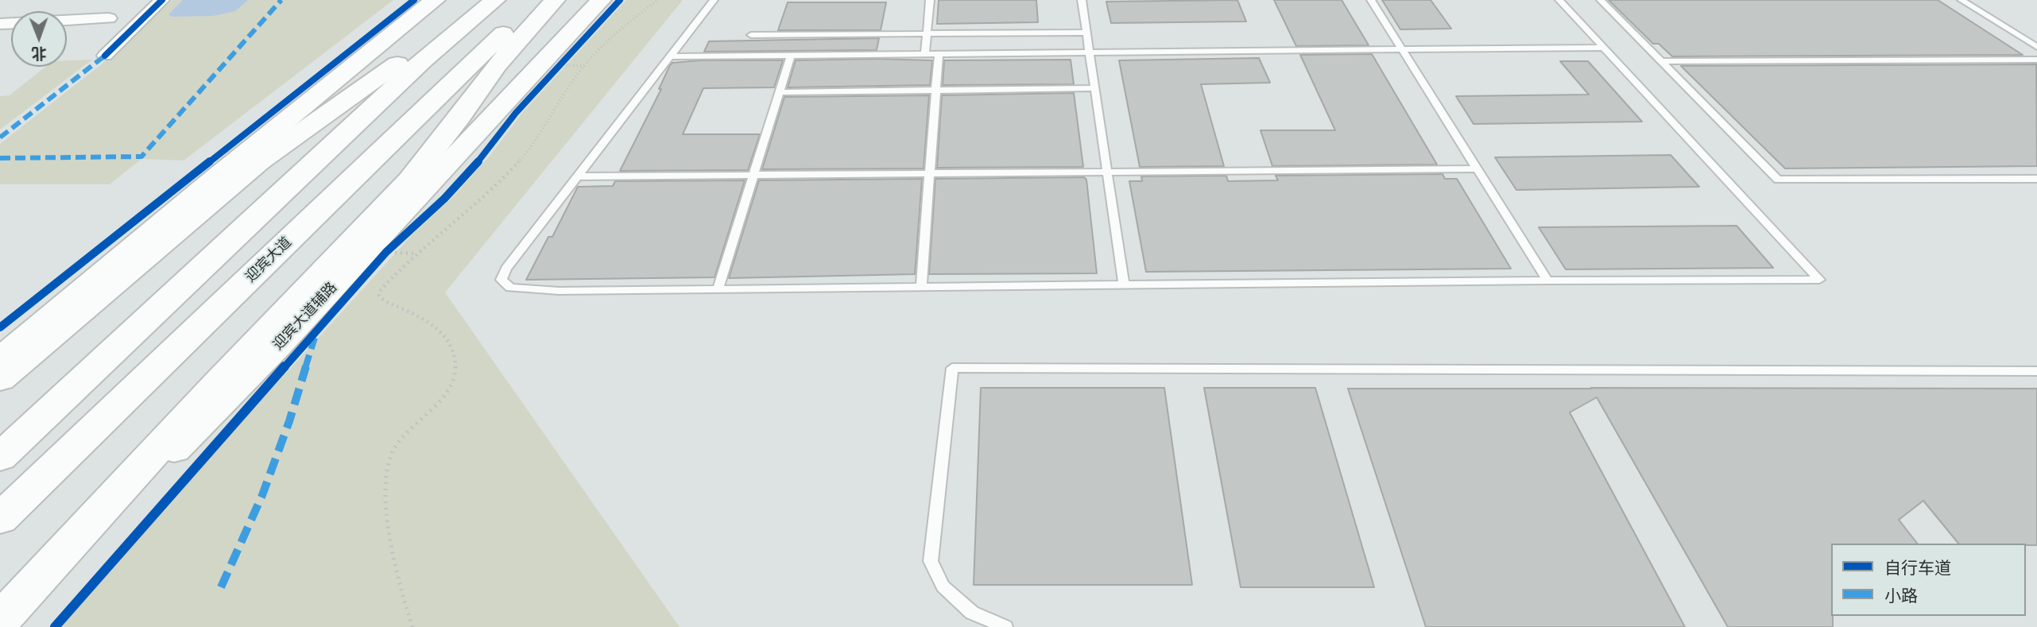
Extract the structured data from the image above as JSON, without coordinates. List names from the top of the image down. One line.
{"streets":{"main road":["迎宾大道","迎宾大道辅路"]},"legend":["自行车道","小路"],"north":"bottom"}
